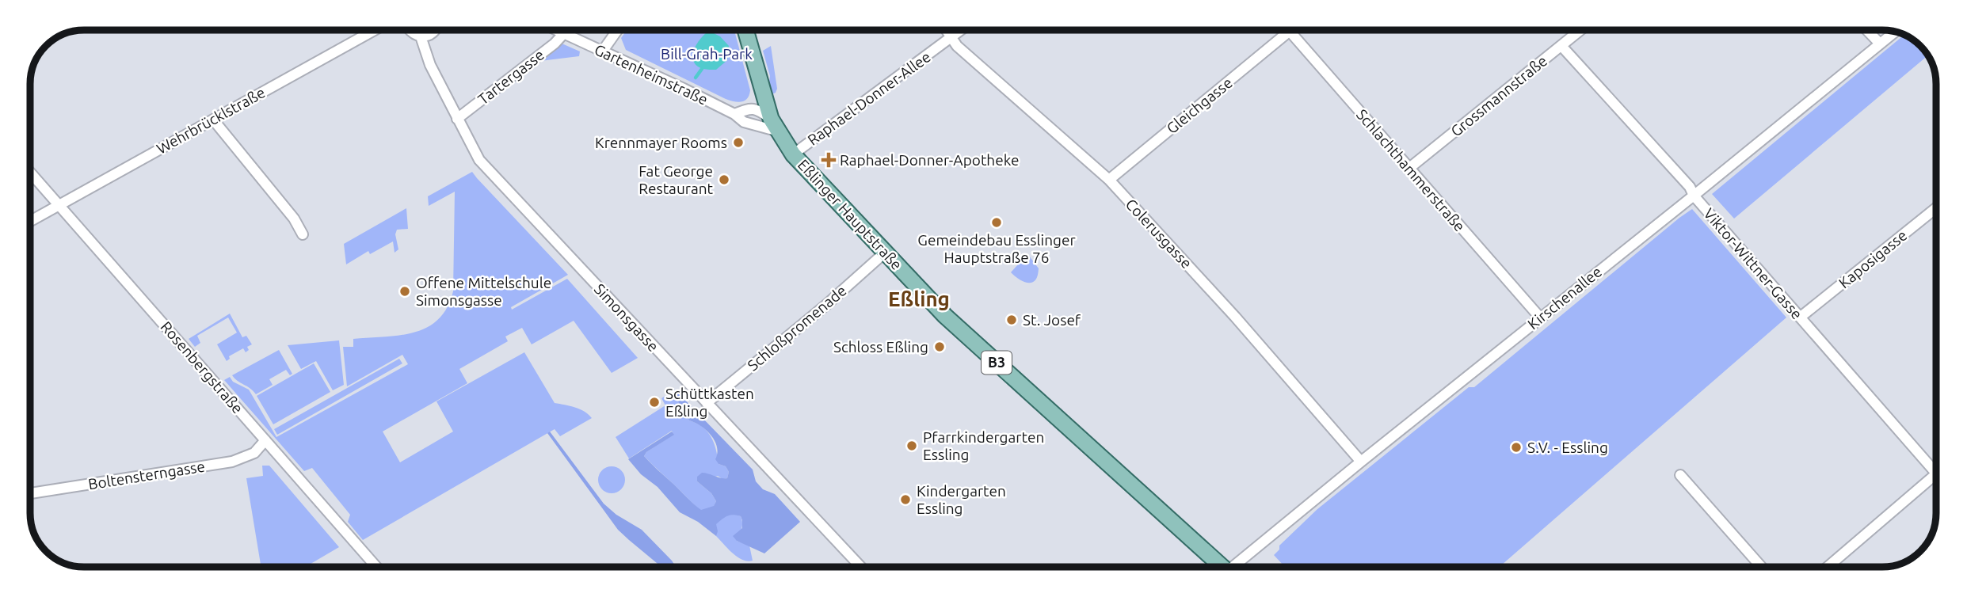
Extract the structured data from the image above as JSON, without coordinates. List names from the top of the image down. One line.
{"streets":{"main road":["Eßlinger Hauptstraße","B3"],"street":["Gartenheimstraße","Tartergasse","Grossmannstraße","Raphael-Donner-Allee","Gleichgasse","Wehrbrücklstraße","Schlachthammerstraße","Colerusgasse","Kaposigasse","Viktor-Wittner-Gasse","Kirschenallee","Simonsgasse","Schloßpromenade","Rosenbergstraße","Boltensterngasse"]},"crossings":[["Gartenheimstraße","Tartergasse"],["Gartenheimstraße","Eßlinger Hauptstraße"],["Tartergasse","Simonsgasse"],["Grossmannstraße","Schlachthammerstraße"],["Grossmannstraße","Viktor-Wittner-Gasse"],["Raphael-Donner-Allee","Eßlinger Hauptstraße"],["Raphael-Donner-Allee","Colerusgasse"],["Gleichgasse","Schlachthammerstraße"],["Gleichgasse","Colerusgasse"],["Wehrbrücklstraße","Rosenbergstraße"],["Schlachthammerstraße","Kirschenallee"],["Eßlinger Hauptstraße","Schloßpromenade"],["Colerusgasse","Kirschenallee"],["Kaposigasse","Viktor-Wittner-Gasse"],["Viktor-Wittner-Gasse","Kirschenallee"],["Simonsgasse","Schloßpromenade"],["Rosenbergstraße","Boltensterngasse"]],"districts":["Eßling"],"parks":["Bill-Grah-Park"],"places":{"other":["Krennmayer Rooms","Fat George Restaurant","Gemeindebau Esslinger Hauptstraße 76","Offene Mittelschule Simonsgasse","St. Josef","Schloss Eßling","Schüttkasten Eßling","Pfarrkindergarten Essling","S.V. - Essling","Kindergarten Essling"],"health":["Raphael-Donner-Apotheke"]}}
